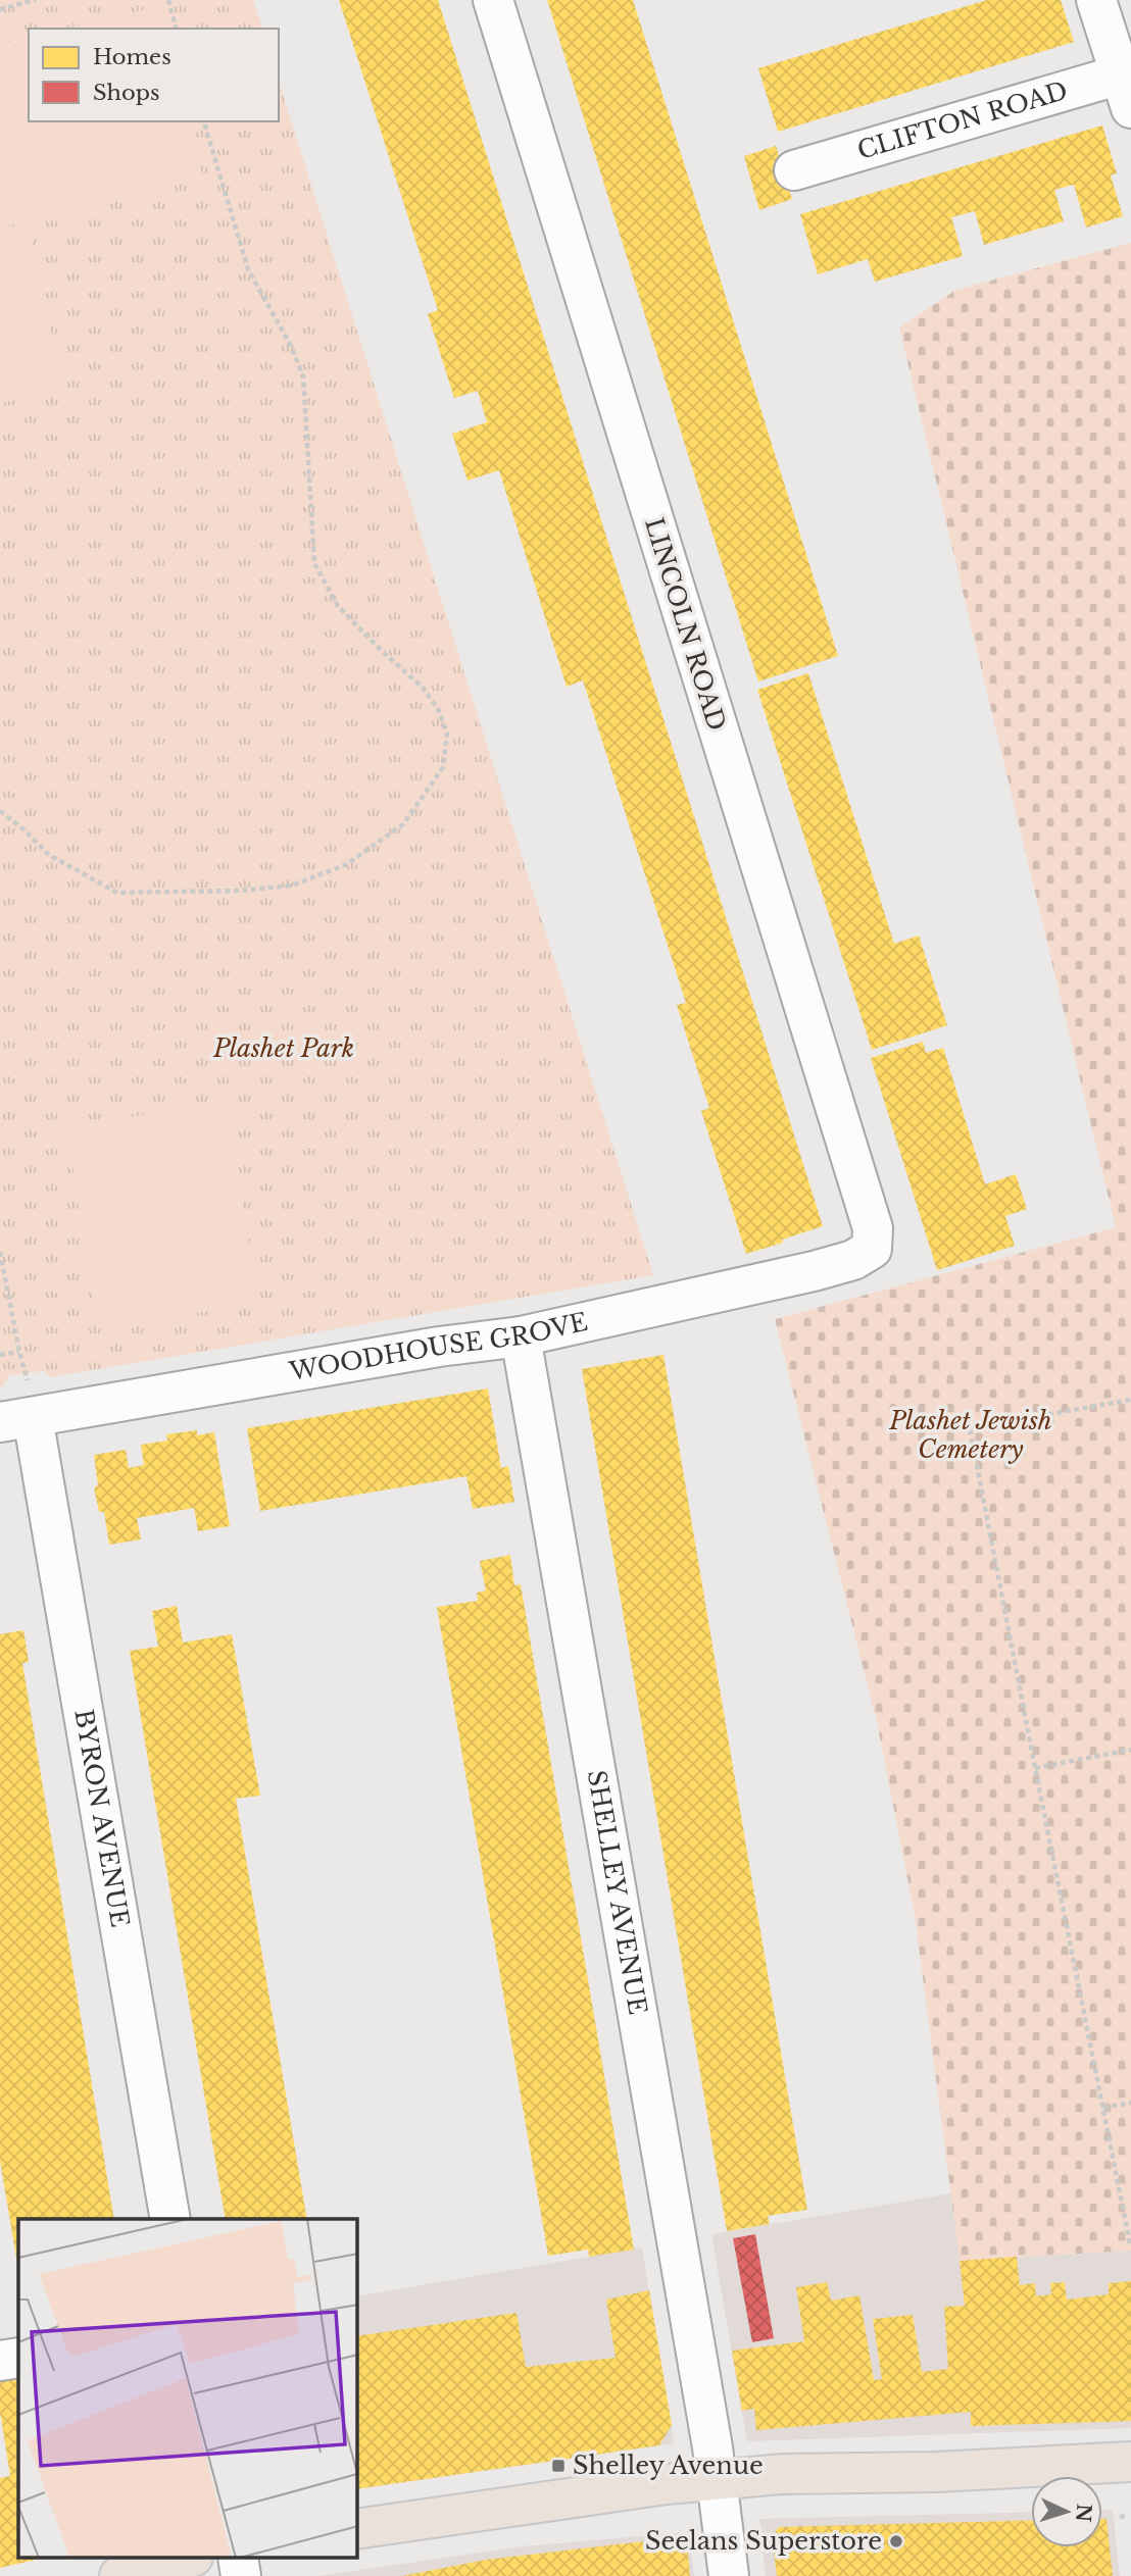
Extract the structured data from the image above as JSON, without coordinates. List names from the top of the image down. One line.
{"streets":{"street":["CLIFTON ROAD","LINCOLN ROAD","WOODHOUSE GROVE","BYRON AVENUE","SHELLEY AVENUE"]},"crossings":[["LINCOLN ROAD","WOODHOUSE GROVE"],["WOODHOUSE GROVE","BYRON AVENUE"],["WOODHOUSE GROVE","SHELLEY AVENUE"]],"parks":["Plashet Park","Plashet Jewish Cemetery"],"places":{"transit":["Shelley Avenue"],"other":["Seelans Superstore"]},"legend":["Homes","Shops"],"north":"right"}
